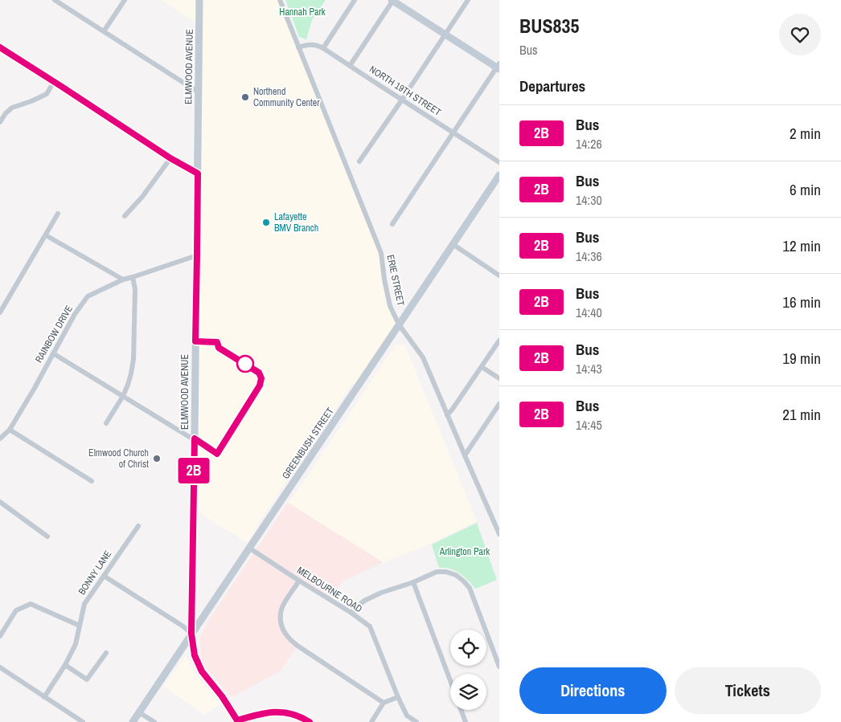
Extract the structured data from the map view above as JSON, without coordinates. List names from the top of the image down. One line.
{"streets":{"main road":["ELMWOOD AVENUE","GREENBUSH STREET"],"street":["NORTH 19TH STREET","ERIE STREET","RAINBOW DRIVE","BONNY LANE","MELBOURNE ROAD"]},"crossings":[["ELMWOOD AVENUE","RAINBOW DRIVE"],["ELMWOOD AVENUE","GREENBUSH STREET"],["NORTH 19TH STREET","ERIE STREET"],["ERIE STREET","GREENBUSH STREET"],["GREENBUSH STREET","MELBOURNE ROAD"]],"parks":["Hannah Park","Arlington Park"],"places":["Northend Community Center","Lafayette BMV Branch","Elmwood Church of Christ"],"lines":["bus line 2B"],"page":{"on_map":"2B","heading":[["BUS835","Bus"],"Departures"],"list":[{"mark":"2B","name":"Bus","note":"14:26","value":"2 min"},{"mark":"2B","name":"Bus","note":"14:30","value":"6 min"},{"mark":"2B","name":"Bus","note":"14:36","value":"12 min"},{"mark":"2B","name":"Bus","note":"14:40","value":"16 min"},{"mark":"2B","name":"Bus","note":"14:43","value":"19 min"},{"mark":"2B","name":"Bus","note":"14:45","value":"21 min"}],"buttons":["Directions","Tickets"]}}
